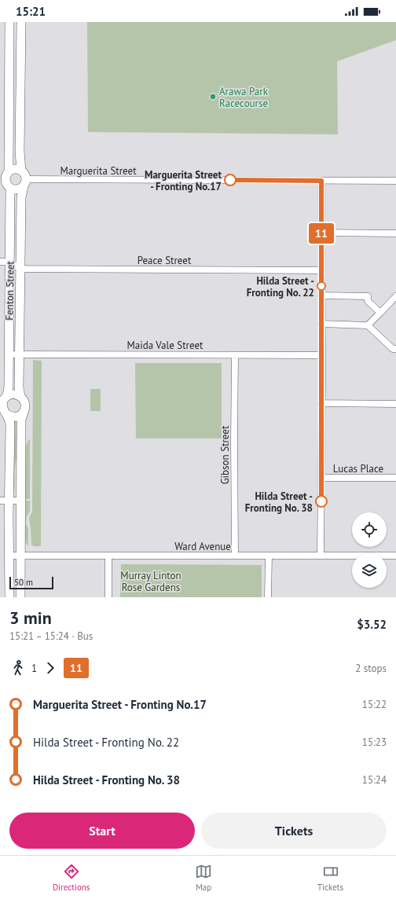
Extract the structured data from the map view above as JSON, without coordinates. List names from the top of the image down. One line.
{"streets":{"main road":["Fenton Street"],"street":["Marguerita Street","Peace Street","Maida Vale Street","Gibson Street","Lucas Place","Ward Avenue"]},"crossings":[["Marguerita Street","Fenton Street"],["Peace Street","Fenton Street"],["Fenton Street","Maida Vale Street"],["Maida Vale Street","Gibson Street"],["Gibson Street","Ward Avenue"]],"parks":["Murray Linton Rose Gardens"],"places":["Arawa Park Racecourse","Marguerita Street - Fronting No.17","Hilda Street - Fronting No. 22","Hilda Street - Fronting No. 38"],"lines":["bus line 11"],"scale_bar":"50 m","page":{"status":"15:21","on_map":"11","scale":"50 m","heading":["3 min","15:21 – 15:24 · Bus","$3.52"],"legs":["1","11","2 stops"],"list":[{"name":"Marguerita Street - Fronting No.17","value":"15:22"},{"name":"Hilda Street - Fronting No. 22","value":"15:23"},{"name":"Hilda Street - Fronting No. 38","value":"15:24"}],"buttons":["Start","Tickets"],"tabs":["Directions","Map","Tickets"]}}
